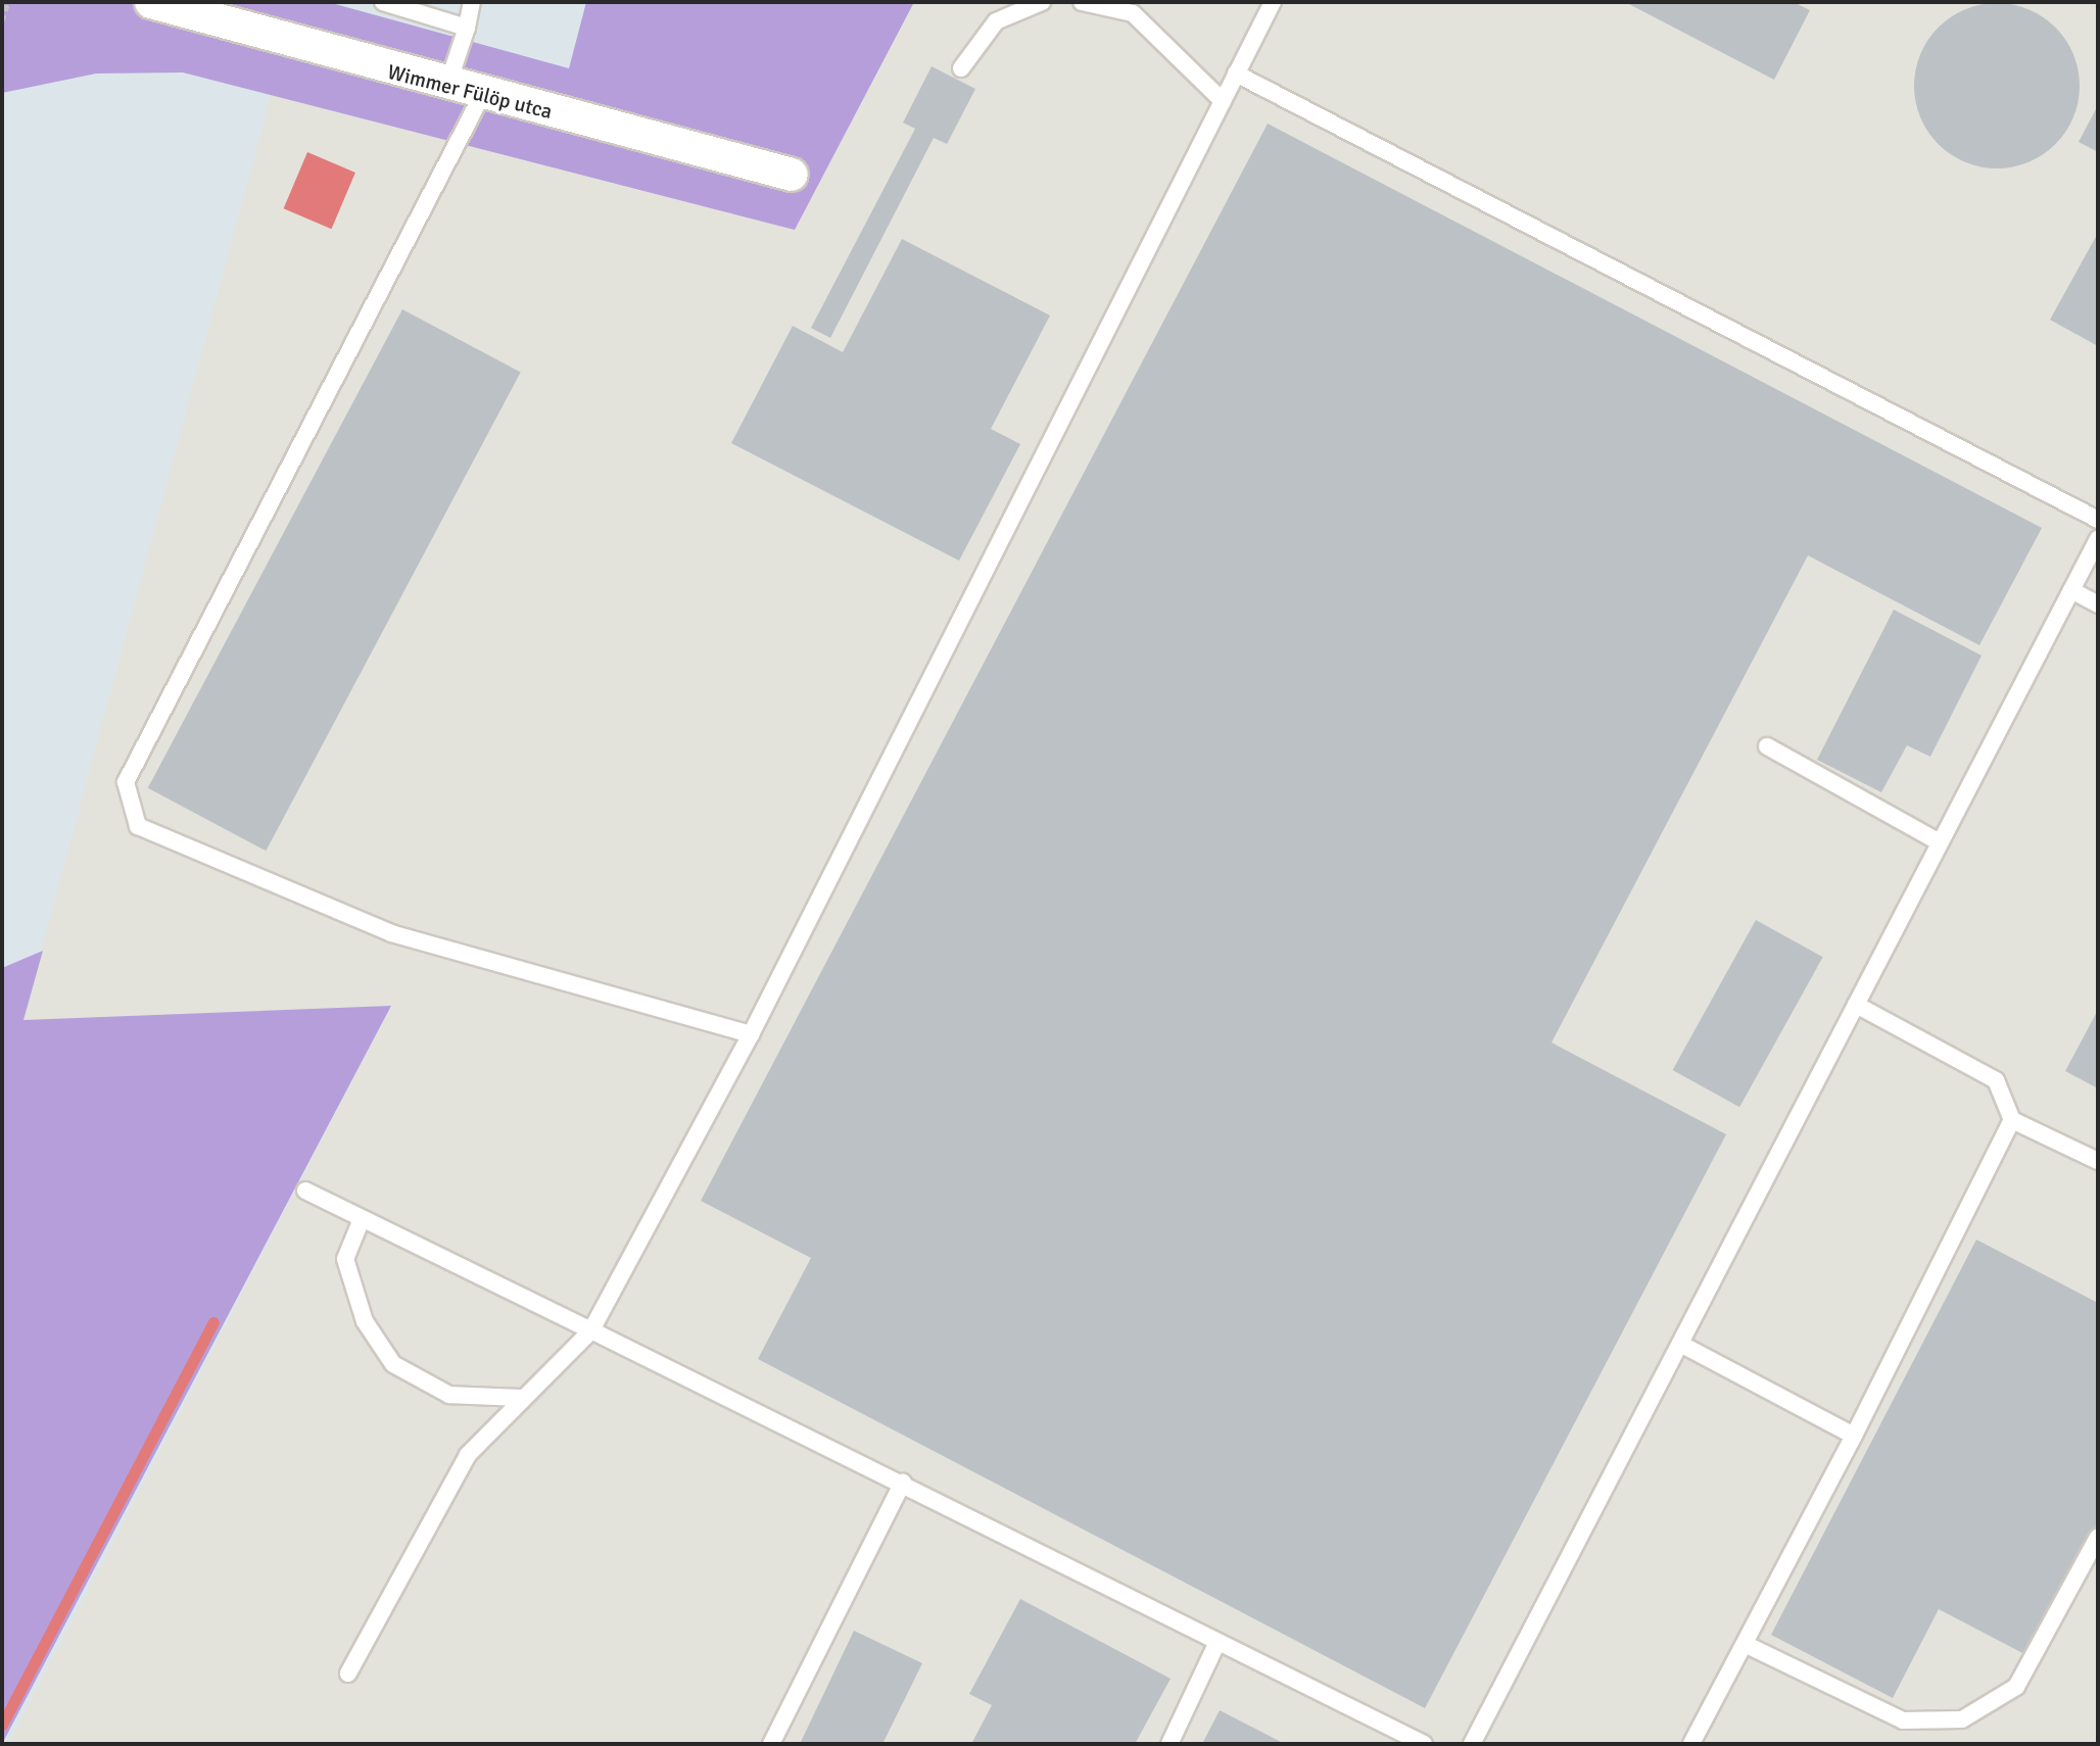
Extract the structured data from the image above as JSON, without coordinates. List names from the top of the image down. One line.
{"streets":{"street":["Wimmer Fülöp utca"]}}
